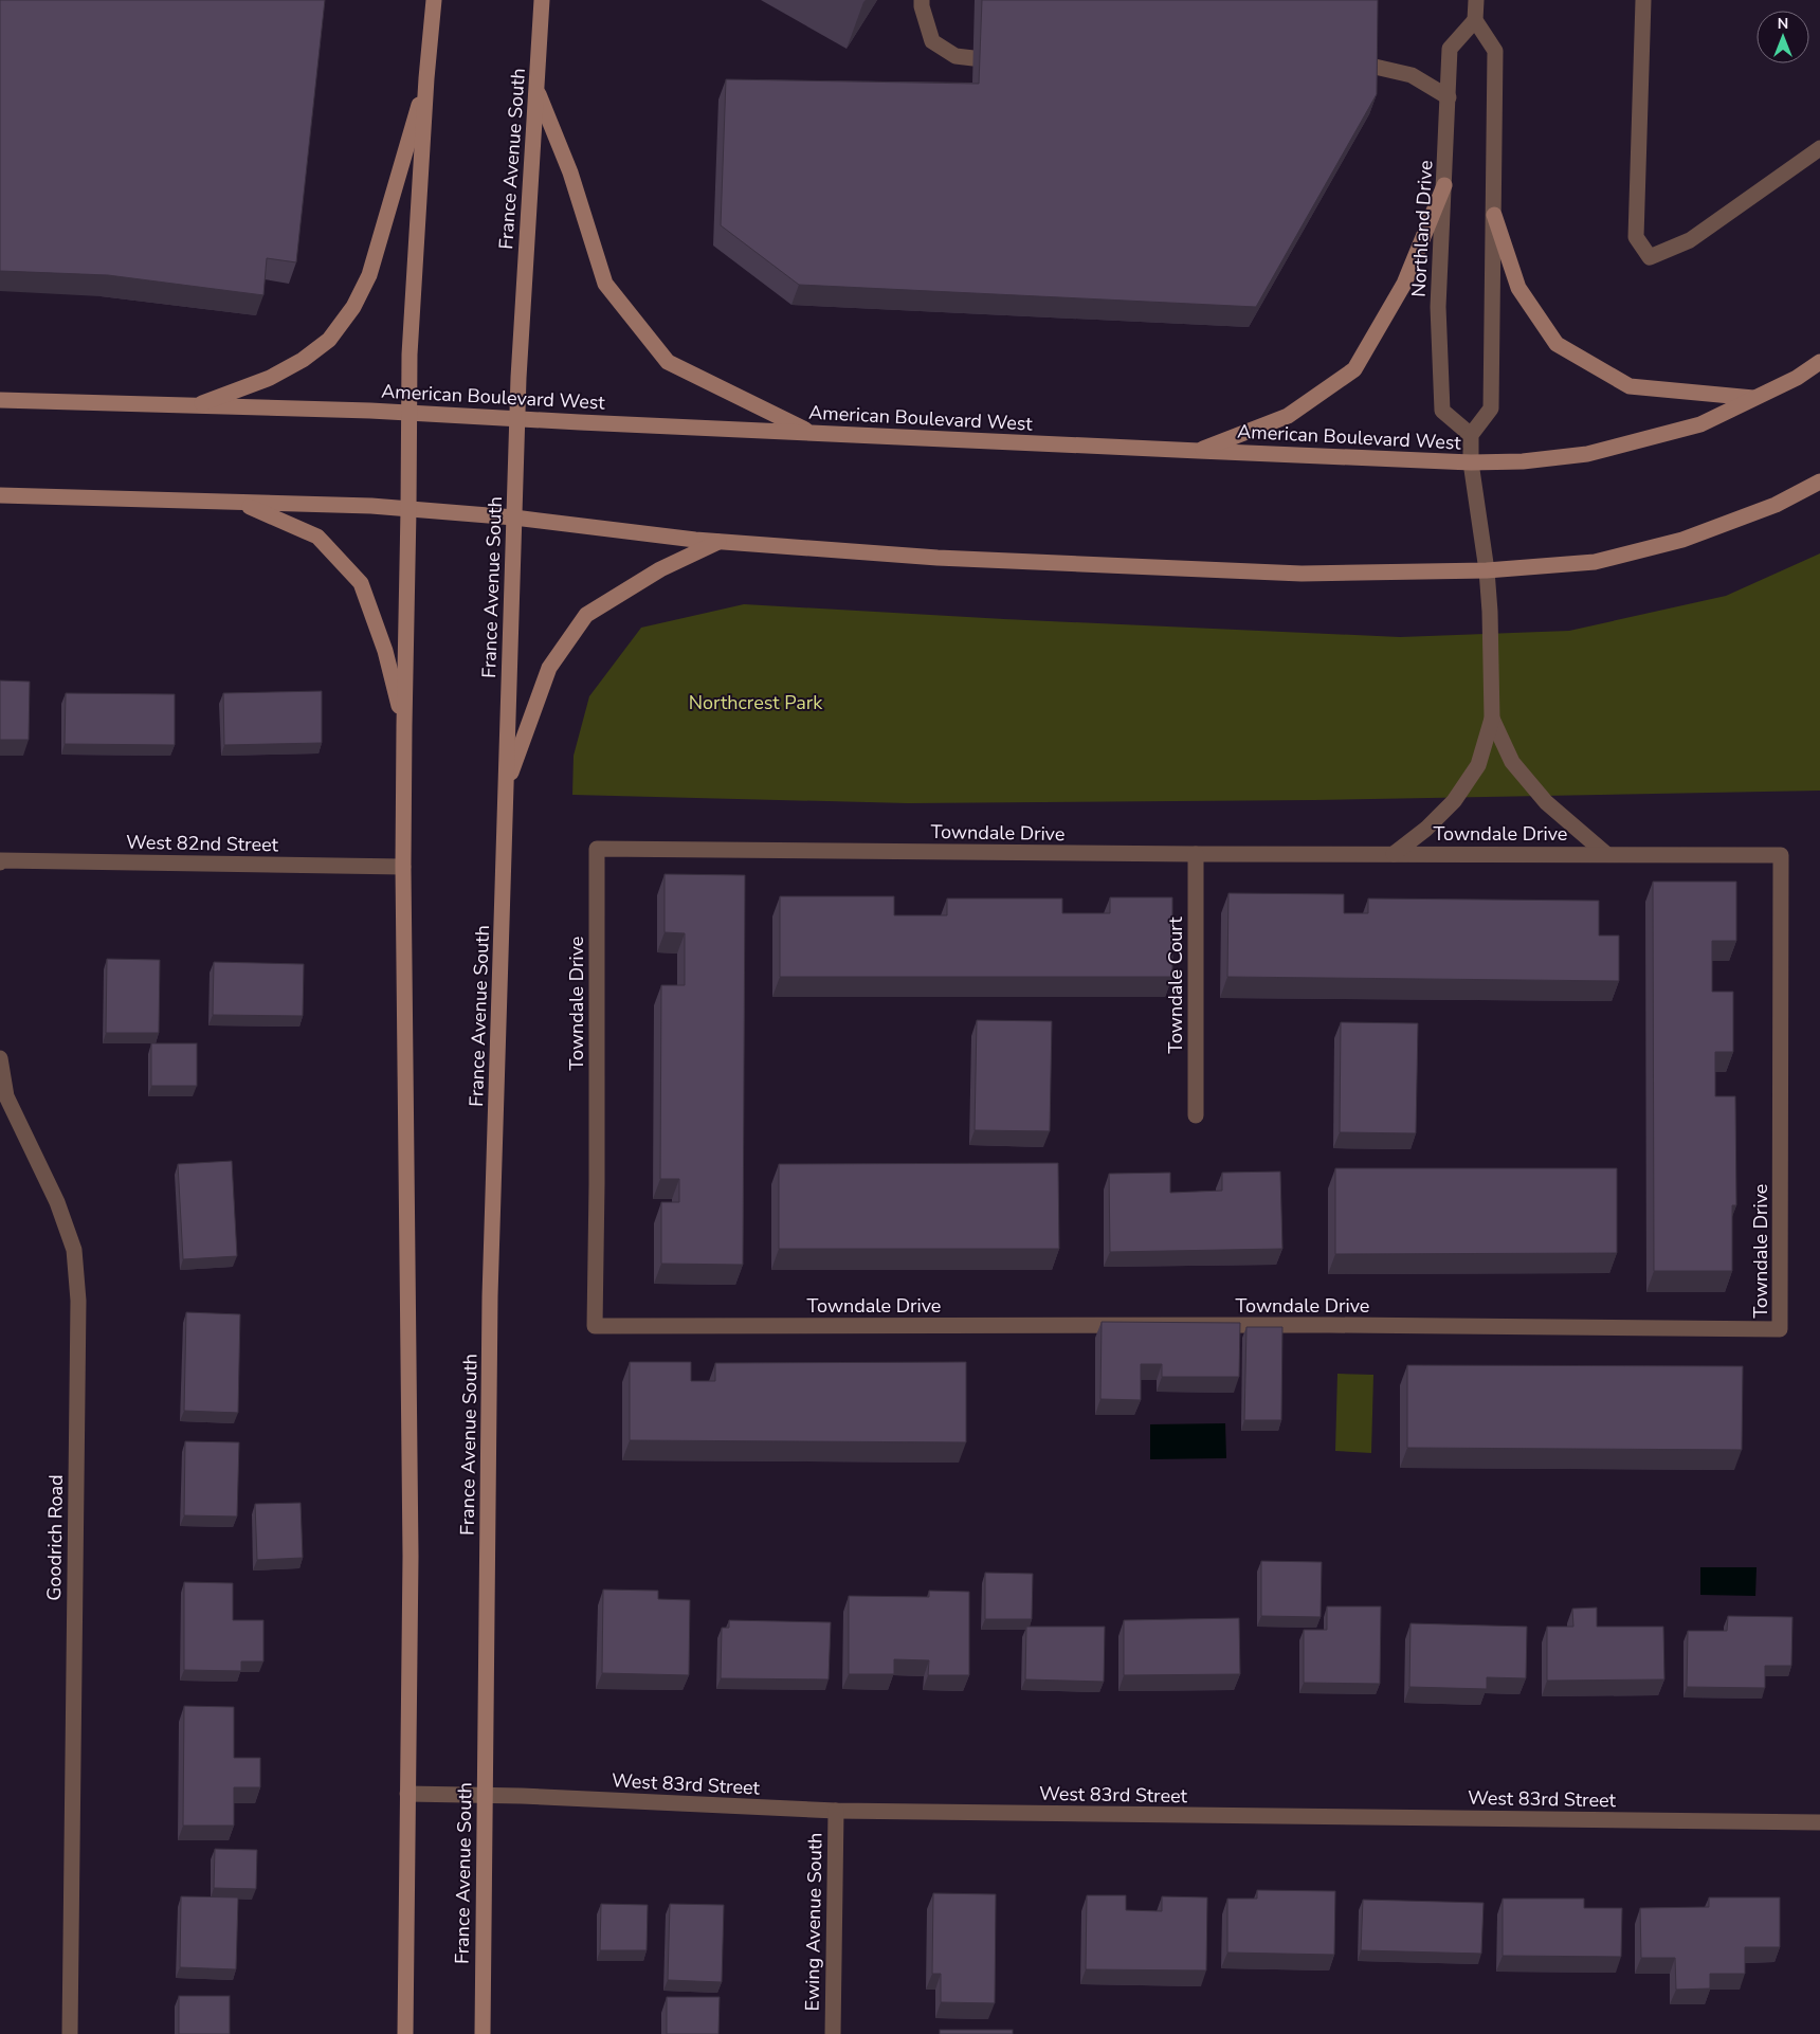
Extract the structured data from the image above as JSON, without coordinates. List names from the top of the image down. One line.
{"streets":{"main road":["France Avenue South","American Boulevard West"],"street":["Northland Drive","Towndale Drive","West 82nd Street","Towndale Court","Goodrich Road","West 83rd Street","Ewing Avenue South"]},"crossings":[["France Avenue South","American Boulevard West"],["France Avenue South","West 83rd Street"],["Towndale Drive","Towndale Court"],["West 83rd Street","Ewing Avenue South"]],"parks":["Northcrest Park"],"north":"top"}
